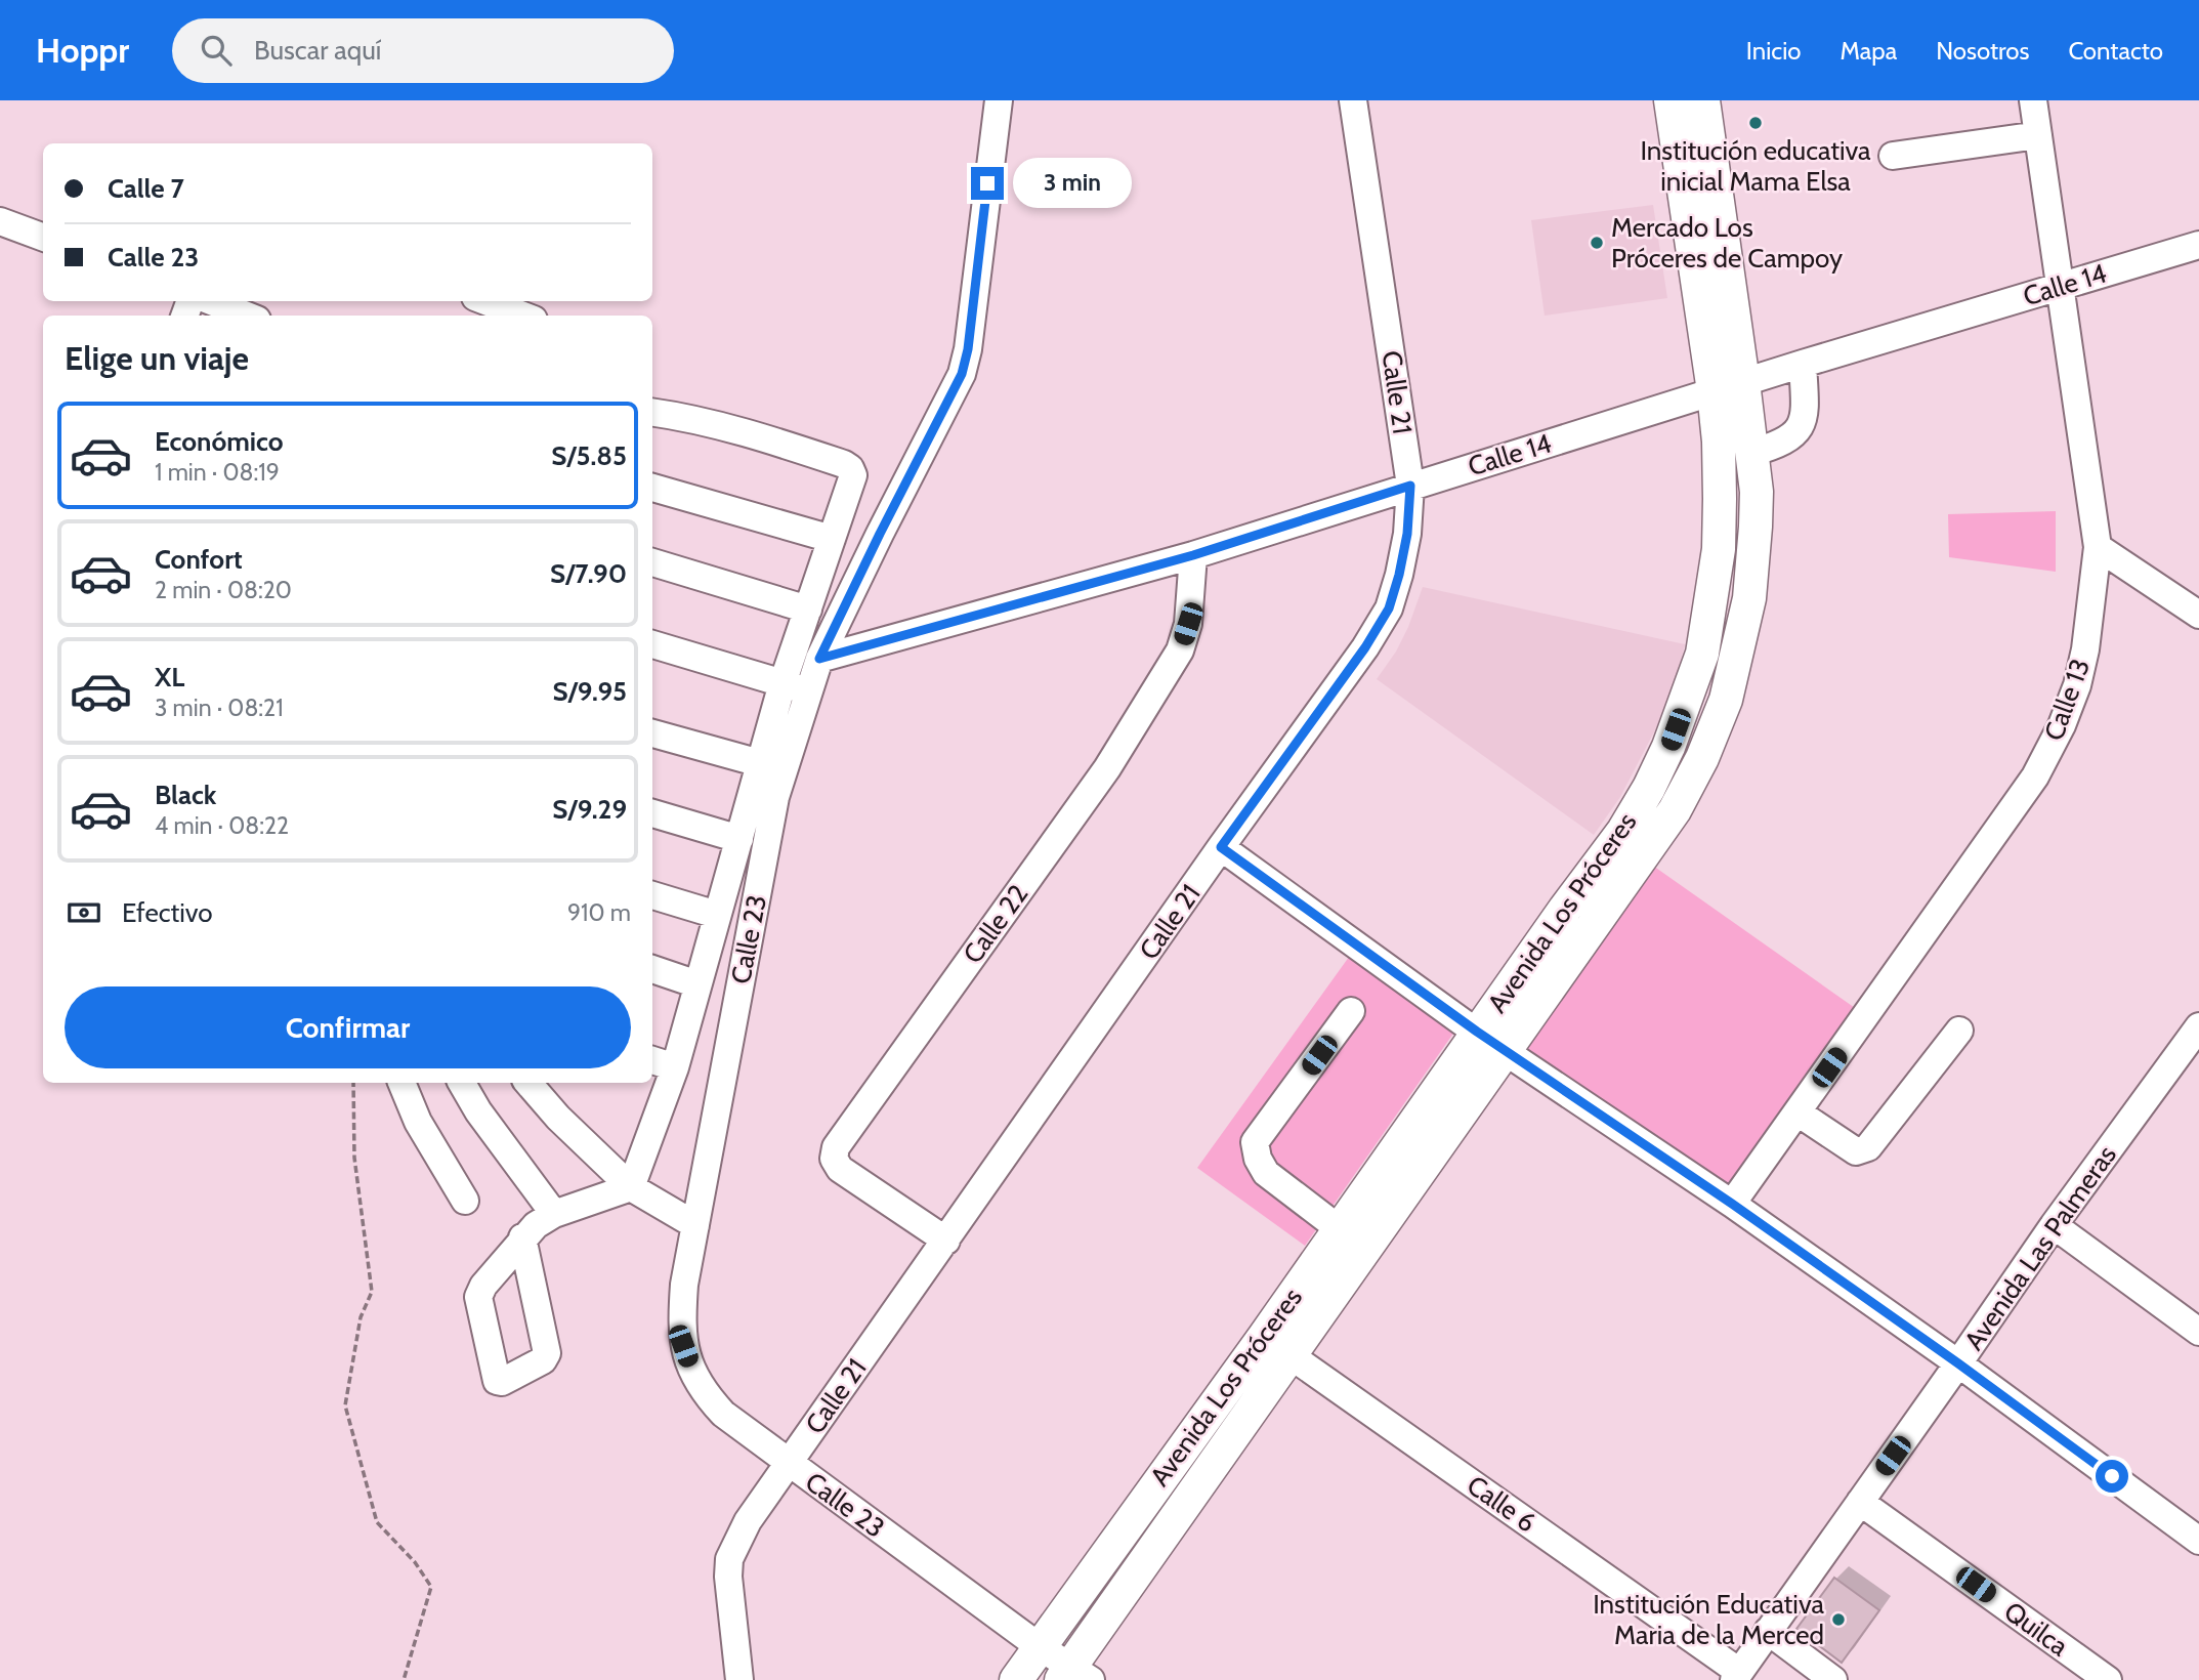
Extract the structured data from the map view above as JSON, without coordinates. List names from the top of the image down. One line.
{"streets":{"main road":["Avenida Los Próceres"],"street":["Calle 14","Calle 21","Calle 13","Calle 22","Calle 23","Avenida Las Palmeras","Calle 6","Quilca"]},"crossings":[["Calle 14","Calle 21"],["Calle 14","Calle 13"],["Calle 14","Avenida Los Próceres"],["Calle 14","Calle 22"],["Calle 14","Calle 23"],["Calle 21","Calle 22"],["Calle 21","Calle 23"],["Avenida Los Próceres","Calle 23"],["Avenida Los Próceres","Calle 6"],["Avenida Las Palmeras","Calle 6"],["Avenida Las Palmeras","Quilca"]],"places":["Institución educativa inicial Mama Elsa","Mercado Los Próceres de Campoy","Institución Educativa Maria de la Merced"],"page":{"header":"Hoppr","search":"Buscar aquí","nav":["Inicio","Mapa","Nosotros","Contacto"],"banner":["Calle 7","Calle 23"],"bubble":"3 min","heading":"Elige un viaje","list":[{"name":"Económico","note":"1 min · 08:19","value":"S/5.85"},{"name":"Confort","note":"2 min · 08:20","value":"S/7.90"},{"name":"XL","note":"3 min · 08:21","value":"S/9.95"},{"name":"Black","note":"4 min · 08:22","value":"S/9.29"}],"pay":["Efectivo","910 m"],"buttons":"Confirmar"}}
